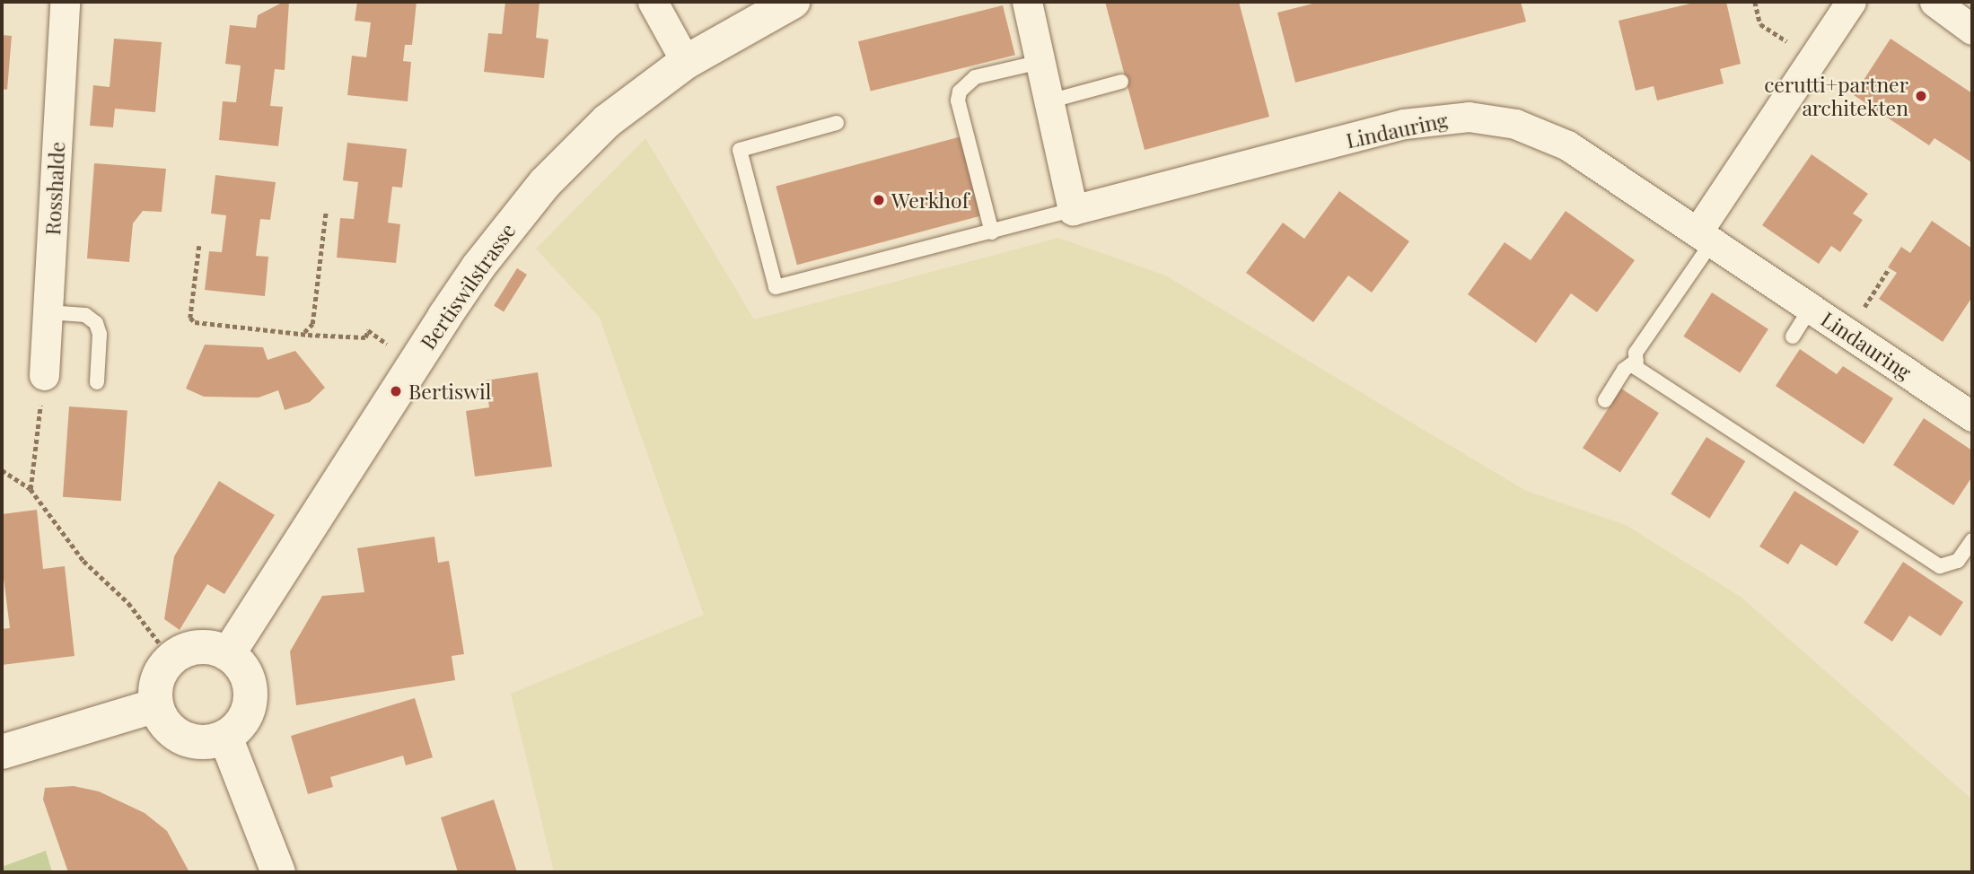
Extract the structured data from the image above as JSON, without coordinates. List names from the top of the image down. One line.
{"streets":{"main road":["Bertiswilstrasse"],"street":["Lindauring","Rosshalde"]},"places":["cerutti+partner architekten","Werkhof","Bertiswil"]}
